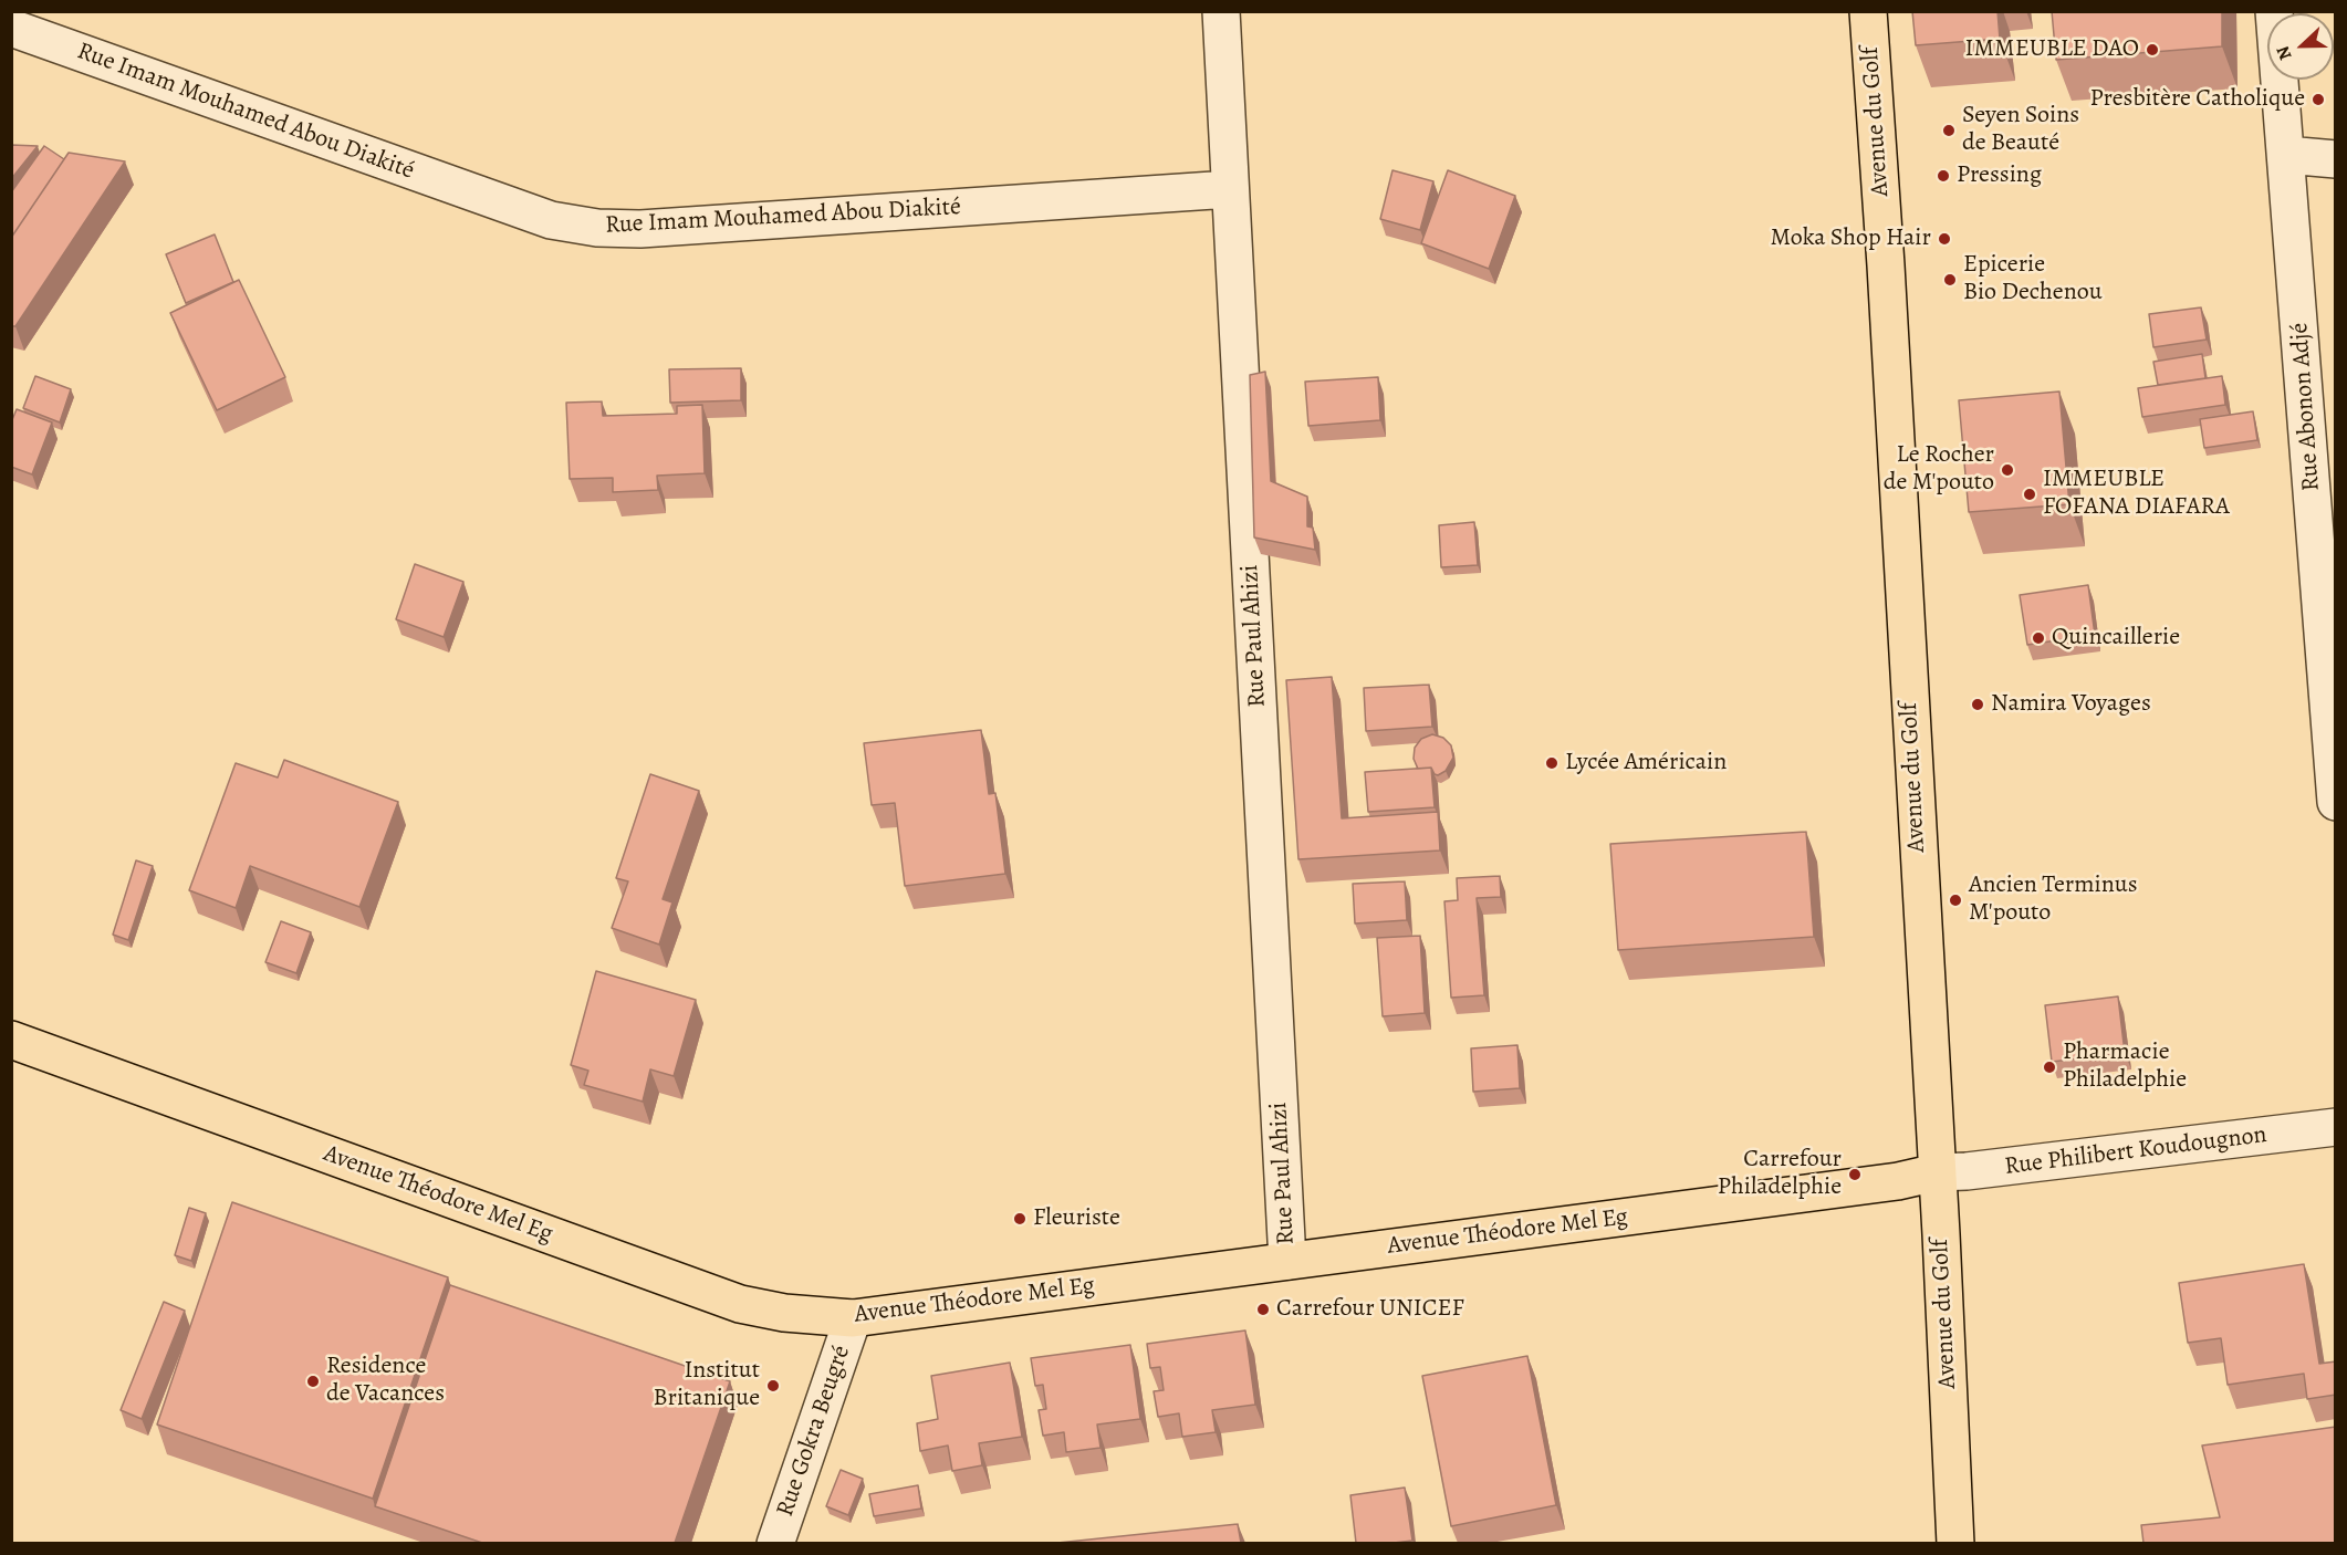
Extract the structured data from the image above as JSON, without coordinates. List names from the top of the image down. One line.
{"streets":{"main road":["Avenue du Golf","Avenue Théodore Mel Eg"],"street":["Rue Imam Mouhamed Abou Diakité","Rue Abonon Adjé","Rue Paul Ahizi","Rue Philibert Koudougnon","Rue Gokra Beugré"]},"crossings":[["Rue Imam Mouhamed Abou Diakité","Rue Paul Ahizi"],["Avenue du Golf","Rue Philibert Koudougnon"],["Avenue du Golf","Avenue Théodore Mel Eg"],["Rue Paul Ahizi","Avenue Théodore Mel Eg"],["Rue Philibert Koudougnon","Avenue Théodore Mel Eg"],["Avenue Théodore Mel Eg","Rue Gokra Beugré"]],"places":["IMMEUBLE DAO","Presbitère Catholique","Seyen Soins de Beauté","Pressing","Moka Shop Hair","Epicerie Bio Dechenou","Le Rocher de M'pouto","IMMEUBLE FOFANA DIAFARA","Quincaillerie","Namira Voyages","Lycée Américain","Ancien Terminus M'pouto","Pharmacie Philadelphie","Carrefour Philadelphie","Fleuriste","Carrefour UNICEF","Residence de Vacances","Institut Britanique"],"north":"left"}
